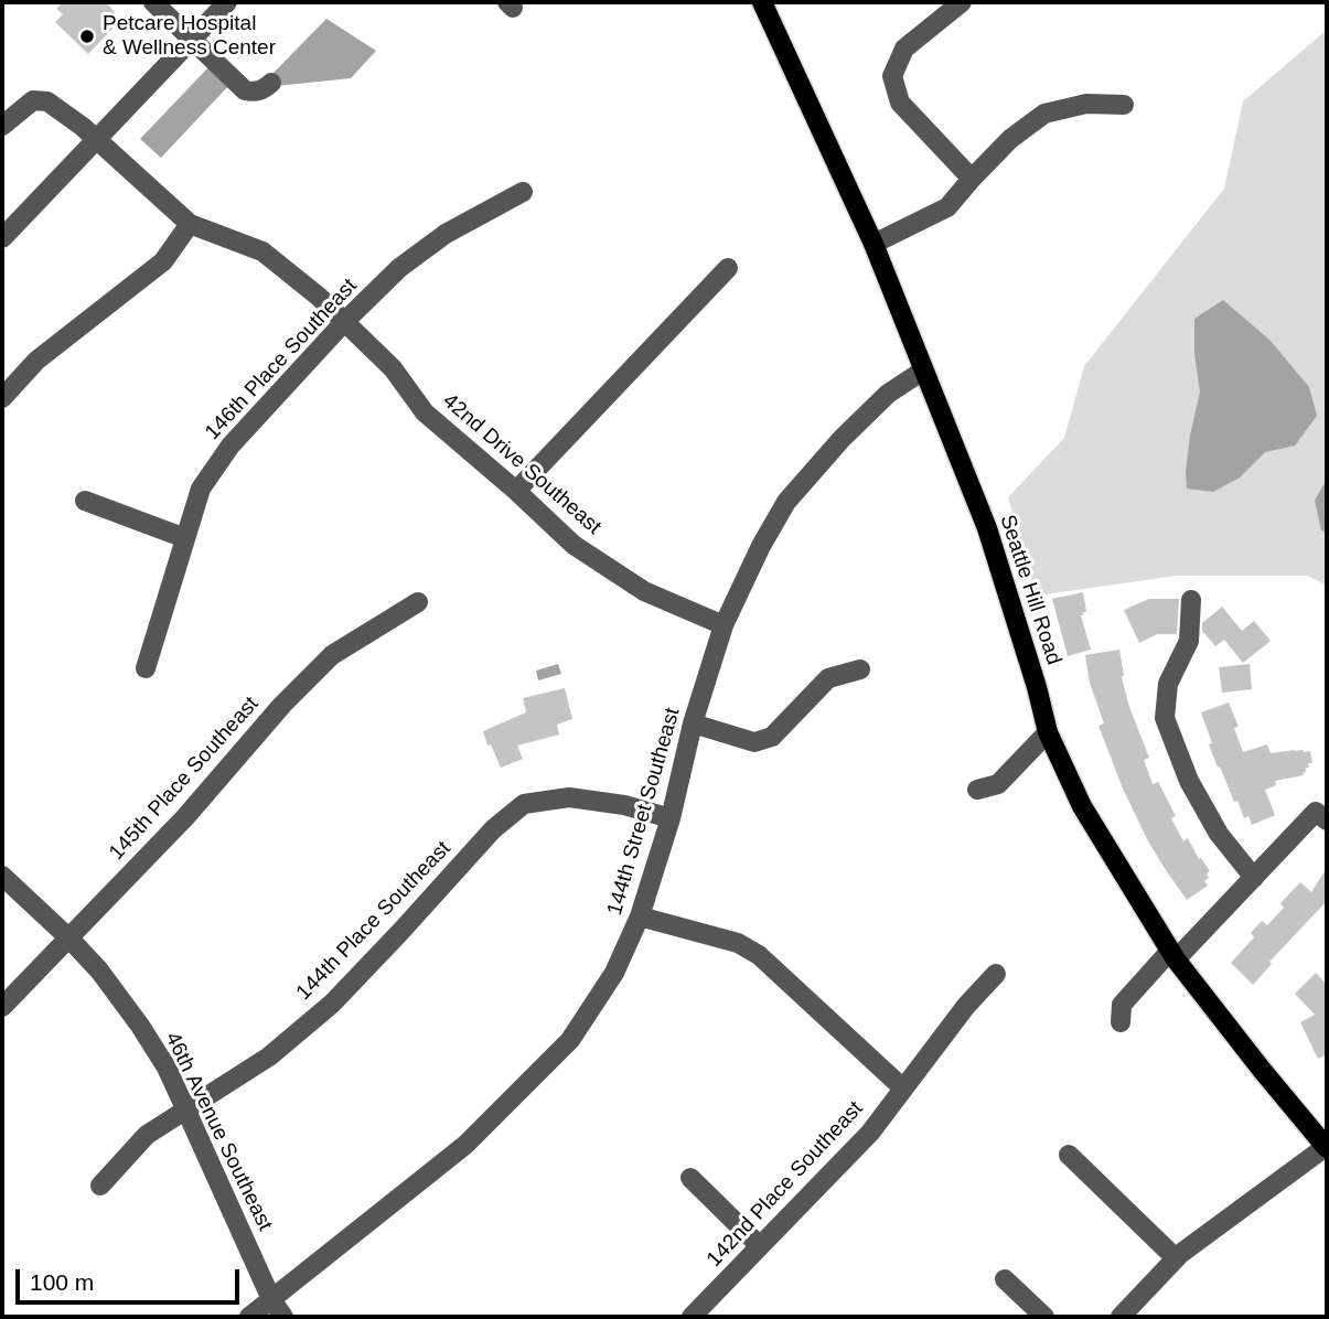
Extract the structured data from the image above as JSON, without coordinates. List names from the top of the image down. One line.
{"streets":{"main road":["Seattle Hill Road"],"street":["146th Place Southeast","42nd Drive Southeast","145th Place Southeast","144th Street Southeast","144th Place Southeast","46th Avenue Southeast","142nd Place Southeast"]},"crossings":[["146th Place Southeast","42nd Drive Southeast"],["42nd Drive Southeast","144th Street Southeast"],["Seattle Hill Road","144th Street Southeast"],["145th Place Southeast","46th Avenue Southeast"],["144th Street Southeast","144th Place Southeast"],["144th Street Southeast","46th Avenue Southeast"],["144th Place Southeast","46th Avenue Southeast"]],"places":["Petcare Hospital & Wellness Center"],"scale_bar":"100 m"}
